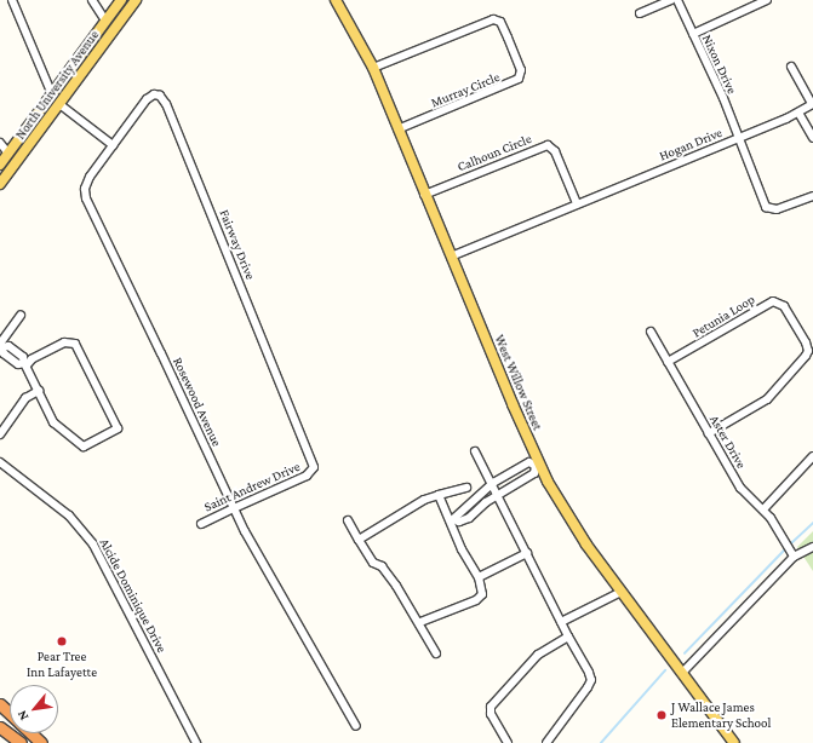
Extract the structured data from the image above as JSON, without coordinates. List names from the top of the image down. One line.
{"streets":{"main road":["North University Avenue","West Willow Street"],"street":["Nixon Drive","Murray Circle","Hogan Drive","Calhoun Circle","Fairway Drive","Petunia Loop","Rosewood Avenue","Aster Drive","Saint Andrew Drive","Alcide Dominique Drive"]},"crossings":[["Nixon Drive","Hogan Drive"],["Murray Circle","West Willow Street"],["Hogan Drive","Calhoun Circle"],["Calhoun Circle","West Willow Street"],["Fairway Drive","Rosewood Avenue"],["Fairway Drive","Saint Andrew Drive"],["Petunia Loop","Aster Drive"],["Rosewood Avenue","Saint Andrew Drive"]],"places":["Pear Tree Inn Lafayette","J Wallace James Elementary School"],"north":"bottom left"}
